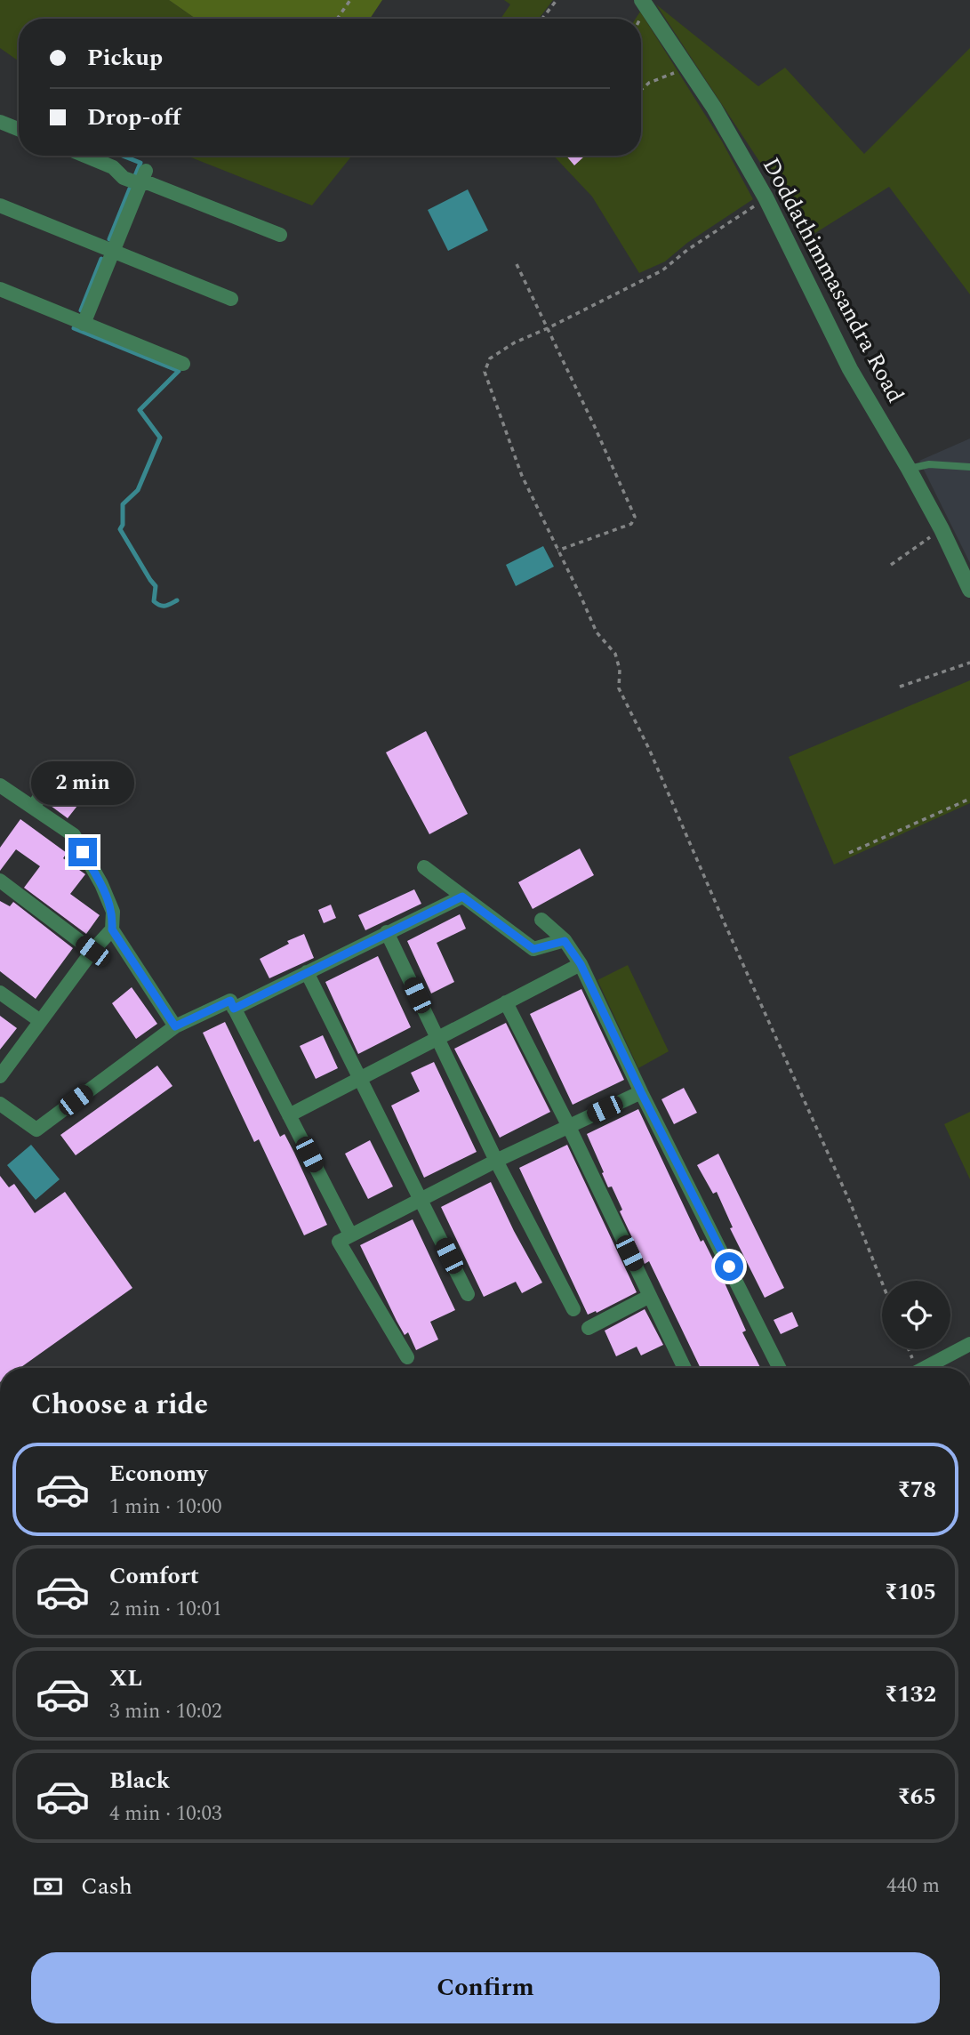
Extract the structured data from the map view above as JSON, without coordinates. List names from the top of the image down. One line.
{"streets":{"street":["Doddathimmasandra Road"]},"page":{"banner":["Pickup","Drop-off"],"bubble":"2 min","heading":"Choose a ride","list":[{"name":"Economy","note":"1 min · 10:00","value":"₹78"},{"name":"Comfort","note":"2 min · 10:01","value":"₹105"},{"name":"XL","note":"3 min · 10:02","value":"₹132"},{"name":"Black","note":"4 min · 10:03","value":"₹65"}],"pay":["Cash","440 m"],"buttons":"Confirm"}}
